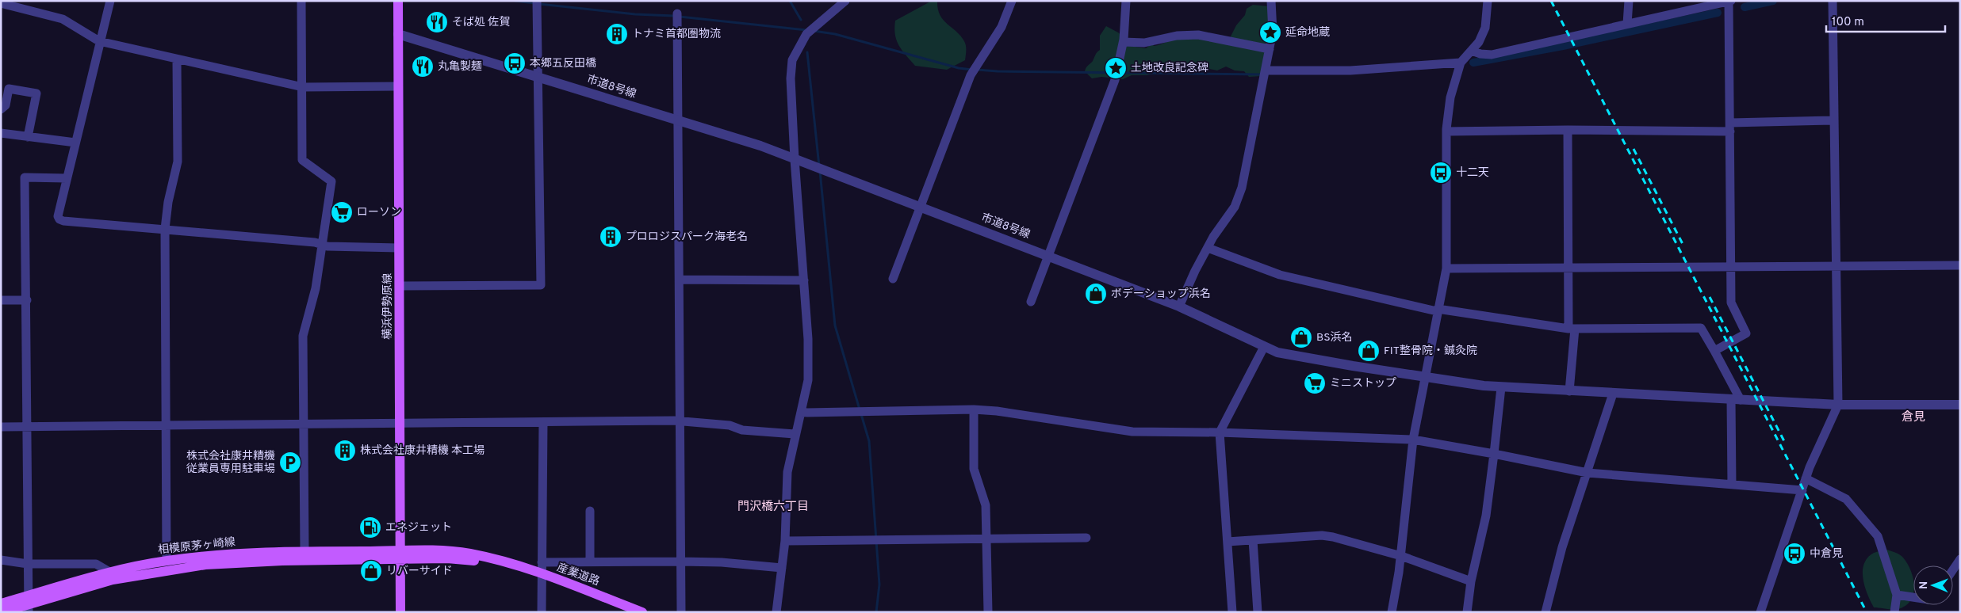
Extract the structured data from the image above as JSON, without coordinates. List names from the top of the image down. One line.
{"streets":{"main road":["横浜伊勢原線","相模原茅ヶ崎線","産業道路"],"street":["市道8号線"]},"crossings":[["市道8号線","横浜伊勢原線"],["横浜伊勢原線","相模原茅ヶ崎線"],["横浜伊勢原線","産業道路"],["相模原茅ヶ崎線","産業道路"]],"districts":["倉見","門沢橋六丁目"],"places":{"restaurant":["そば処 佐賀","丸亀製麺"],"place":["延命地蔵","土地改良記念碑"],"building":["トナミ首都圏物流","プロロジスパーク海老名","株式会社康井精機 本工場"],"bus stop":["本郷五反田橋","十二天","中倉見"],"supermarket":["ローソン","ミニストップ"],"shop":["ボデーショップ浜名","BS浜名","FIT整骨院・鍼灸院","リバーサイド"],"parking":["株式会社康井精機 従業員専用駐車場"],"fuel station":["エネジェット"]},"scale_bar":"100 m","north":"left"}
